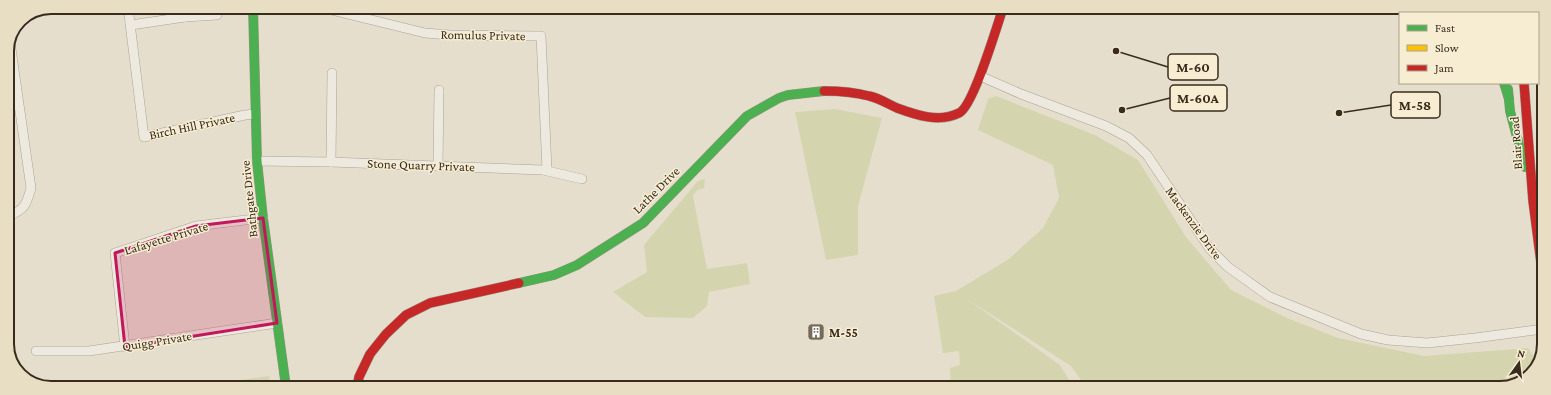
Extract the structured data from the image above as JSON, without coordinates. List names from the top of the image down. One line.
{"streets":{"street":["Romulus Private","Birch Hill Private","Blair Road","Stone Quarry Private","Lathe Drive","Bathgate Drive","Mackenzie Drive","Lafayette Private","Quigg Private"]},"crossings":[["Romulus Private","Stone Quarry Private"],["Birch Hill Private","Bathgate Drive"],["Stone Quarry Private","Bathgate Drive"],["Lathe Drive","Mackenzie Drive"],["Bathgate Drive","Lafayette Private"],["Bathgate Drive","Quigg Private"],["Lafayette Private","Quigg Private"]],"places":{"other":["M-60","M-60A","M-58"],"building":["M-55"]},"legend":["Fast","Slow","Jam"],"north":"top"}
